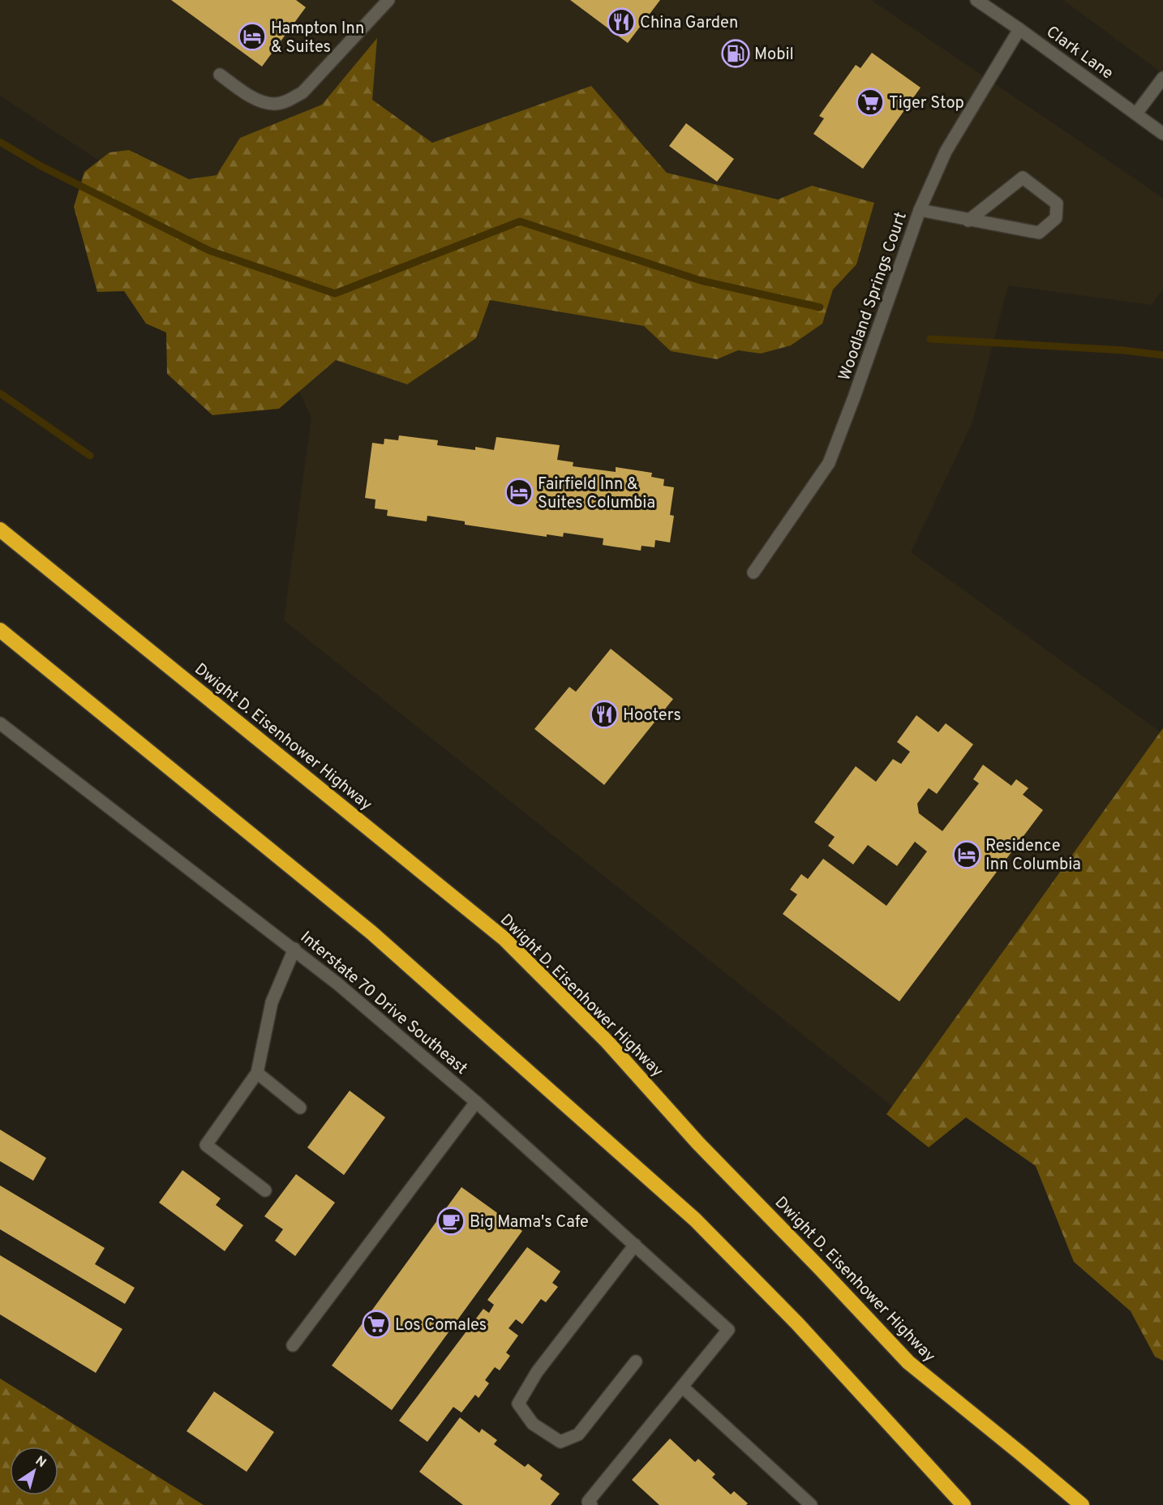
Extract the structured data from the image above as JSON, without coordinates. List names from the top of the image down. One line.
{"streets":{"highway":["Dwight D. Eisenhower Highway"],"street":["Clark Lane","Woodland Springs Court","Interstate 70 Drive Southeast"]},"crossings":[["Clark Lane","Woodland Springs Court"]],"places":{"restaurant":["China Garden","Hooters"],"hotel":["Hampton Inn & Suites","Fairfield Inn & Suites Columbia","Residence Inn Columbia"],"fuel station":["Mobil"],"supermarket":["Tiger Stop","Los Comales"],"cafe":["Big Mama's Cafe"]},"north":"top right"}
